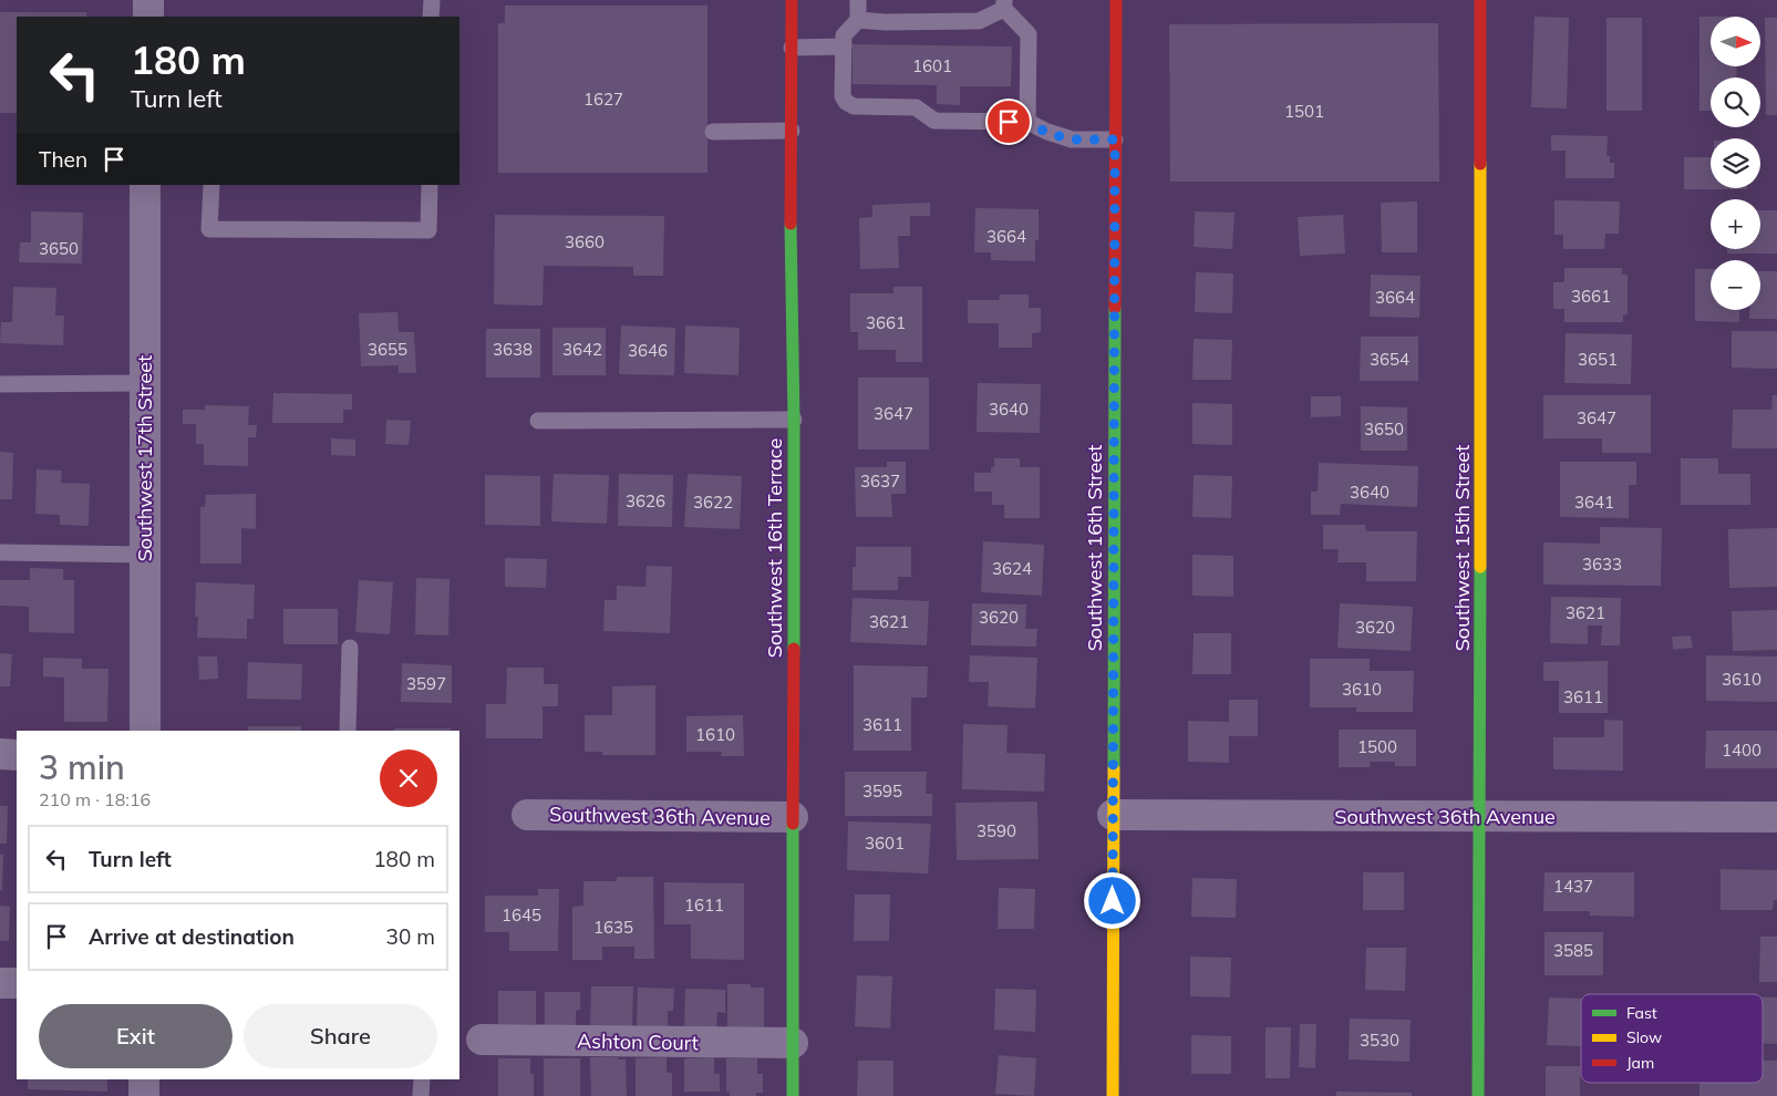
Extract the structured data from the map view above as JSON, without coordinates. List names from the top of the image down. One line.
{"streets":{"street":["Southwest 17th Street","Southwest 16th Terrace","Southwest 16th Street","Southwest 15th Street","Southwest 36th Avenue","Ashton Court"]},"crossings":[["Southwest 16th Terrace","Southwest 36th Avenue"],["Southwest 16th Terrace","Ashton Court"],["Southwest 16th Street","Southwest 36th Avenue"],["Southwest 15th Street","Southwest 36th Avenue"]],"house_numbers":["1601","1627","1501","3664","3660","3650","3661","3664","3661","3655","3638","3642","3646","3654","3651","3640","3647","3647","3650","3637","3640","3626","3622","3641","3633","3624","3621","3620","3621","3620","3610","3597","3610","3611","3611","1610","1500","1400","3595","3590","3601","1437","1611","1645","1635","3585","3530"],"legend":["Fast","Slow","Jam"],"north":"right","page":{"map_buttons":["+","−"],"turn":["180 m","Turn left"],"then":"Then","heading":["3 min","210 m · 18:16"],"list":[{"name":"Turn left","value":"180 m"},{"name":"Arrive at destination","value":"30 m"}],"buttons":["Exit","Share"]}}
